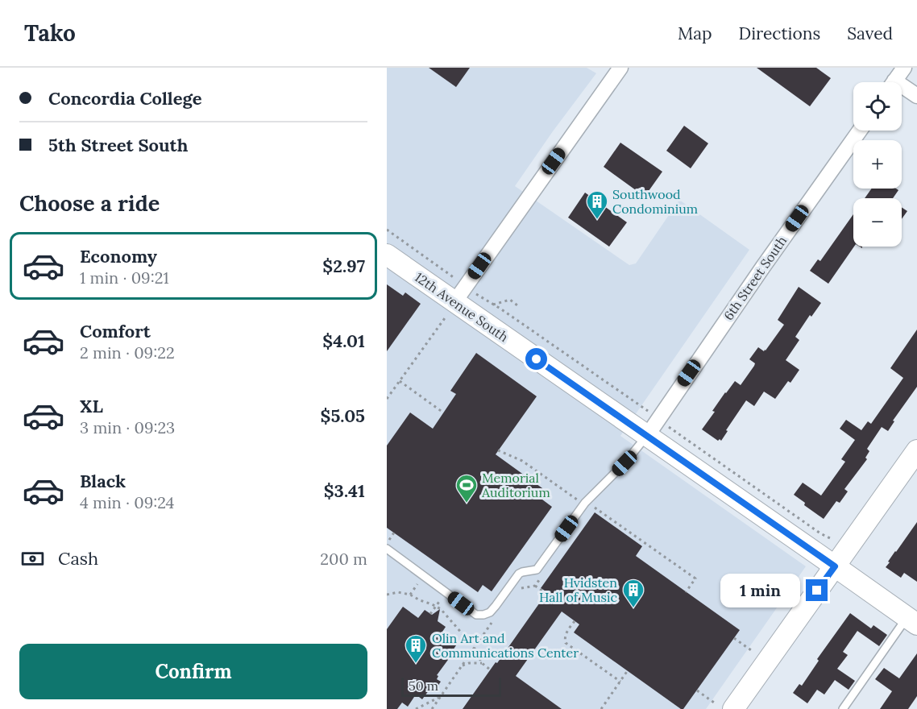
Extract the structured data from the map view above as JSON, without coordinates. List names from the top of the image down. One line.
{"streets":{"street":["6th Street South","12th Avenue South"]},"crossings":[["6th Street South","12th Avenue South"]],"places":{"building":["Southwood Condominium","Hvidsten Hall of Music","Olin Art and Communications Center"],"sports":["Memorial Auditorium"]},"scale_bar":"50 m","page":{"header":"Tako","nav":["Map","Directions","Saved"],"banner":["Concordia College","5th Street South"],"map_buttons":["+","−"],"heading":"Choose a ride","list":[{"name":"Economy","note":"1 min · 09:21","value":"$2.97"},{"name":"Comfort","note":"2 min · 09:22","value":"$4.01"},{"name":"XL","note":"3 min · 09:23","value":"$5.05"},{"name":"Black","note":"4 min · 09:24","value":"$3.41"}],"pay":["Cash","200 m"],"bubble":"1 min","buttons":"Confirm","scale":"50 m"}}
